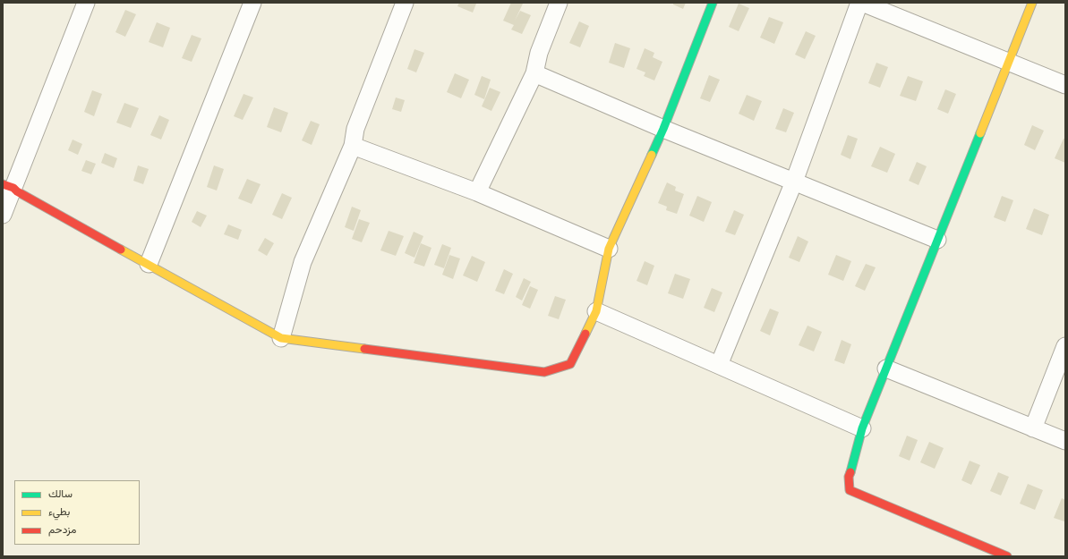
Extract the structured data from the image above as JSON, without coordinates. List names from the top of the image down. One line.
{"legend":["سالك","بطيء","مزدحم"]}
